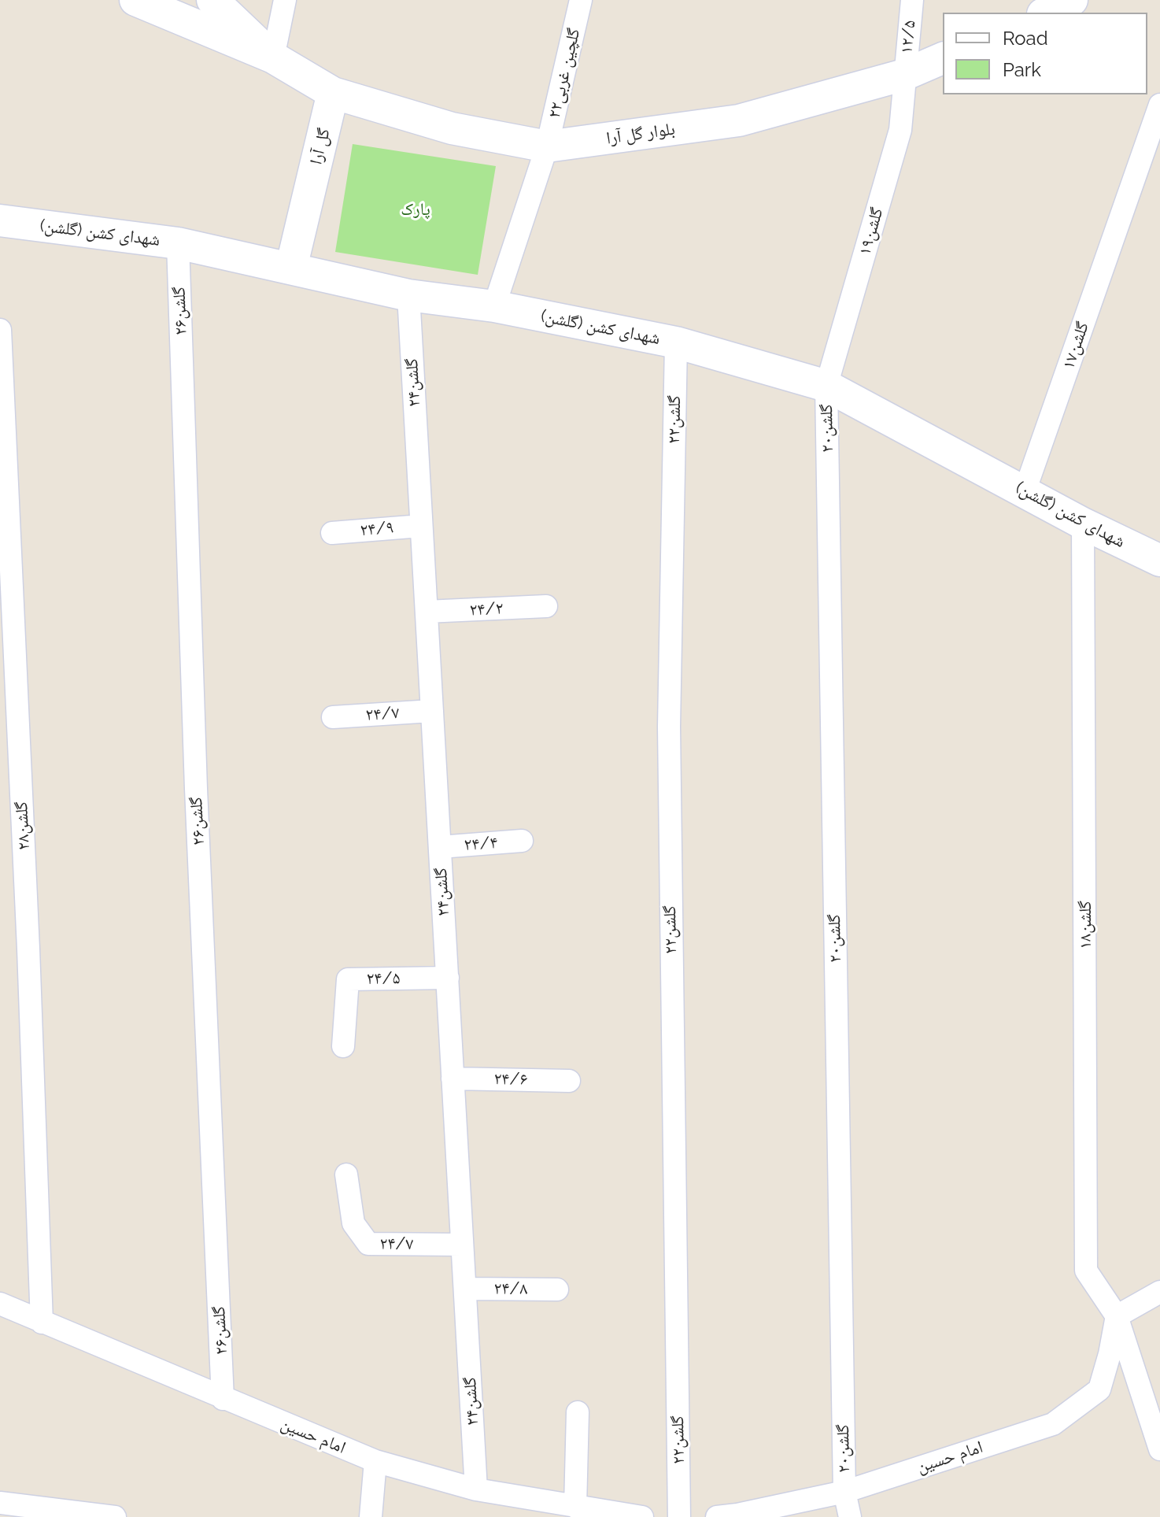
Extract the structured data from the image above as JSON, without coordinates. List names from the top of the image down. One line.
{"streets":{"street":["۱۲/۵","گلچین غربی۲۲","بلوار گل آرا","گل آرا","گلشن۱۹","شهدای کشن (گلشن)","گلشن۲۶","گلشن۱۷","گلشن۲۴","گلشن۲۲","گلشن۲۰","۲۴/۹","۲۴/۲","۲۴/۷","گلشن۲۸","۲۴/۴","گلشن۱۸","۲۴/۵","۲۴/۶","۲۴/۸","امام حسین"]},"crossings":[["۱۲/۵","بلوار گل آرا"],["۱۲/۵","گلشن۱۹"],["گلچین غربی۲۲","بلوار گل آرا"],["گلچین غربی۲۲","شهدای کشن (گلشن)"],["بلوار گل آرا","گل آرا"],["بلوار گل آرا","گلشن۱۹"],["گل آرا","شهدای کشن (گلشن)"],["گلشن۱۹","شهدای کشن (گلشن)"],["گلشن۱۹","گلشن۲۰"],["شهدای کشن (گلشن)","گلشن۲۶"],["شهدای کشن (گلشن)","گلشن۱۷"],["شهدای کشن (گلشن)","گلشن۲۴"],["شهدای کشن (گلشن)","گلشن۲۲"],["شهدای کشن (گلشن)","گلشن۲۰"],["شهدای کشن (گلشن)","گلشن۱۸"],["گلشن۲۶","امام حسین"],["گلشن۲۴","۲۴/۹"],["گلشن۲۴","۲۴/۲"],["گلشن۲۴","۲۴/۷"],["گلشن۲۴","۲۴/۴"],["گلشن۲۴","۲۴/۵"],["گلشن۲۴","۲۴/۶"],["گلشن۲۴","۲۴/۸"],["گلشن۲۴","امام حسین"],["گلشن۲۰","امام حسین"],["گلشن۲۸","امام حسین"],["گلشن۱۸","امام حسین"]],"parks":["پارک"],"legend":["Road","Park"]}
